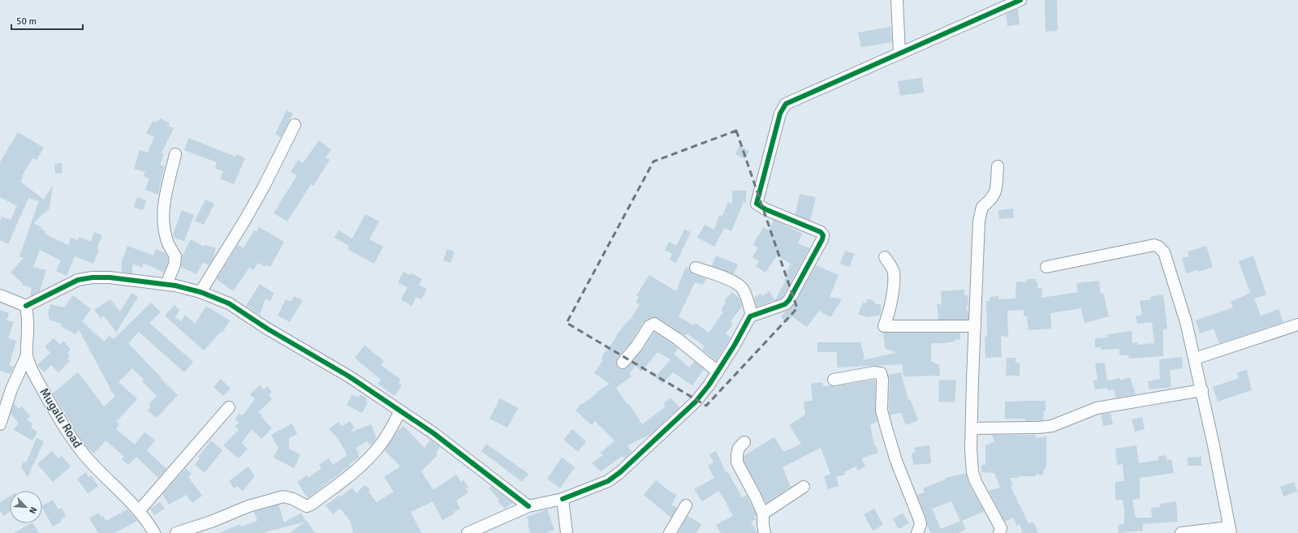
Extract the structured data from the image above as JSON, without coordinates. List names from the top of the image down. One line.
{"streets":{"street":["Mugalu Road"]},"scale_bar":"50 m","north":"bottom right"}
